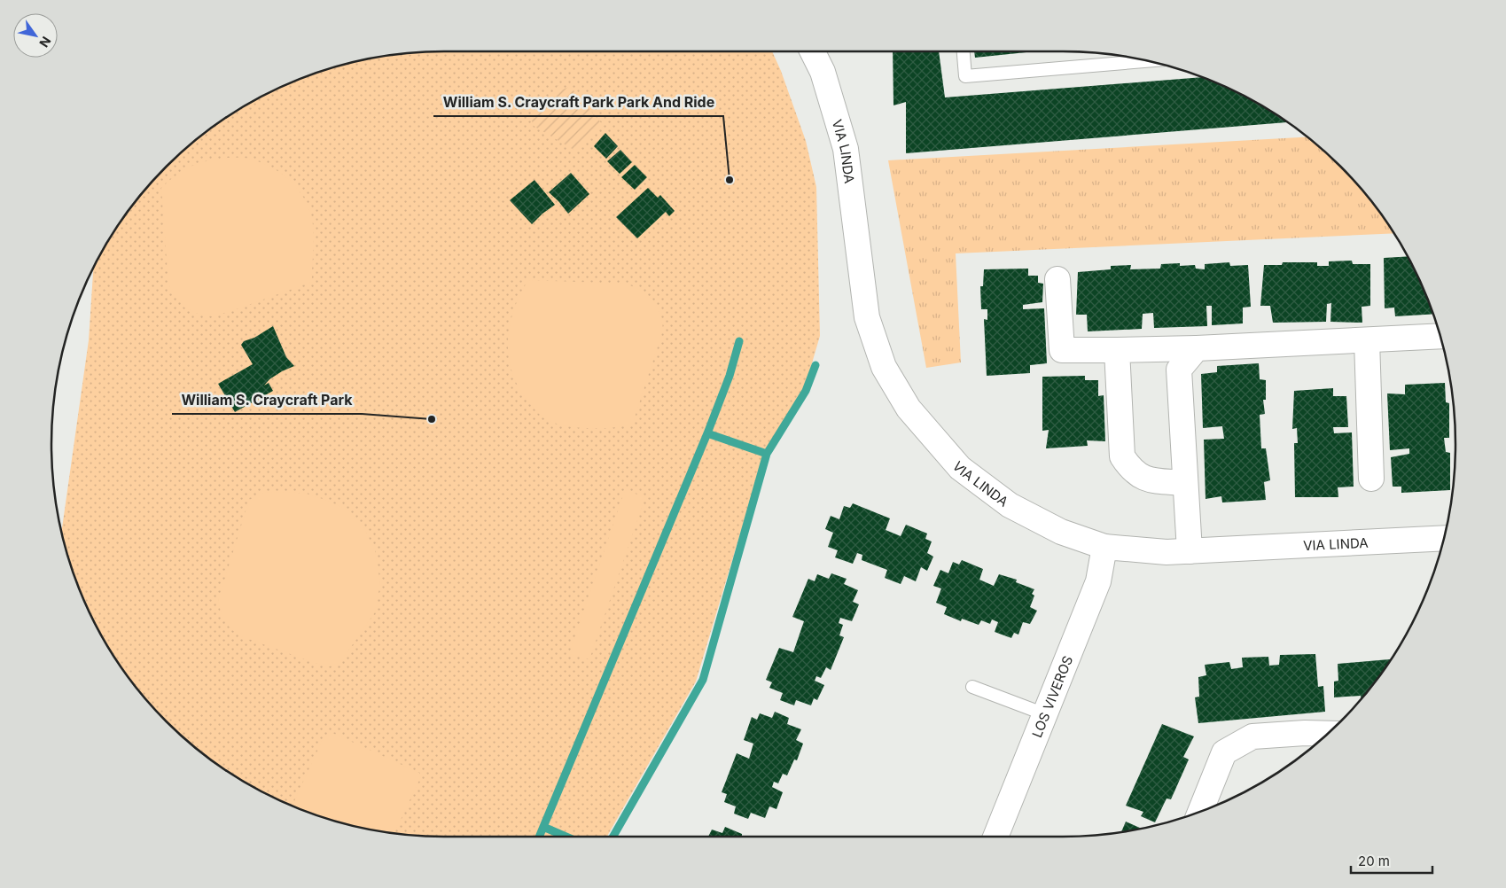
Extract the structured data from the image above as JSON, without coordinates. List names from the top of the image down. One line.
{"streets":{"street":["VIA LINDA","LOS VIVEROS"]},"crossings":[["VIA LINDA","LOS VIVEROS"]],"places":["William S. Craycraft Park Park And Ride","William S. Craycraft Park"],"scale_bar":"20 m","north":"bottom right"}
